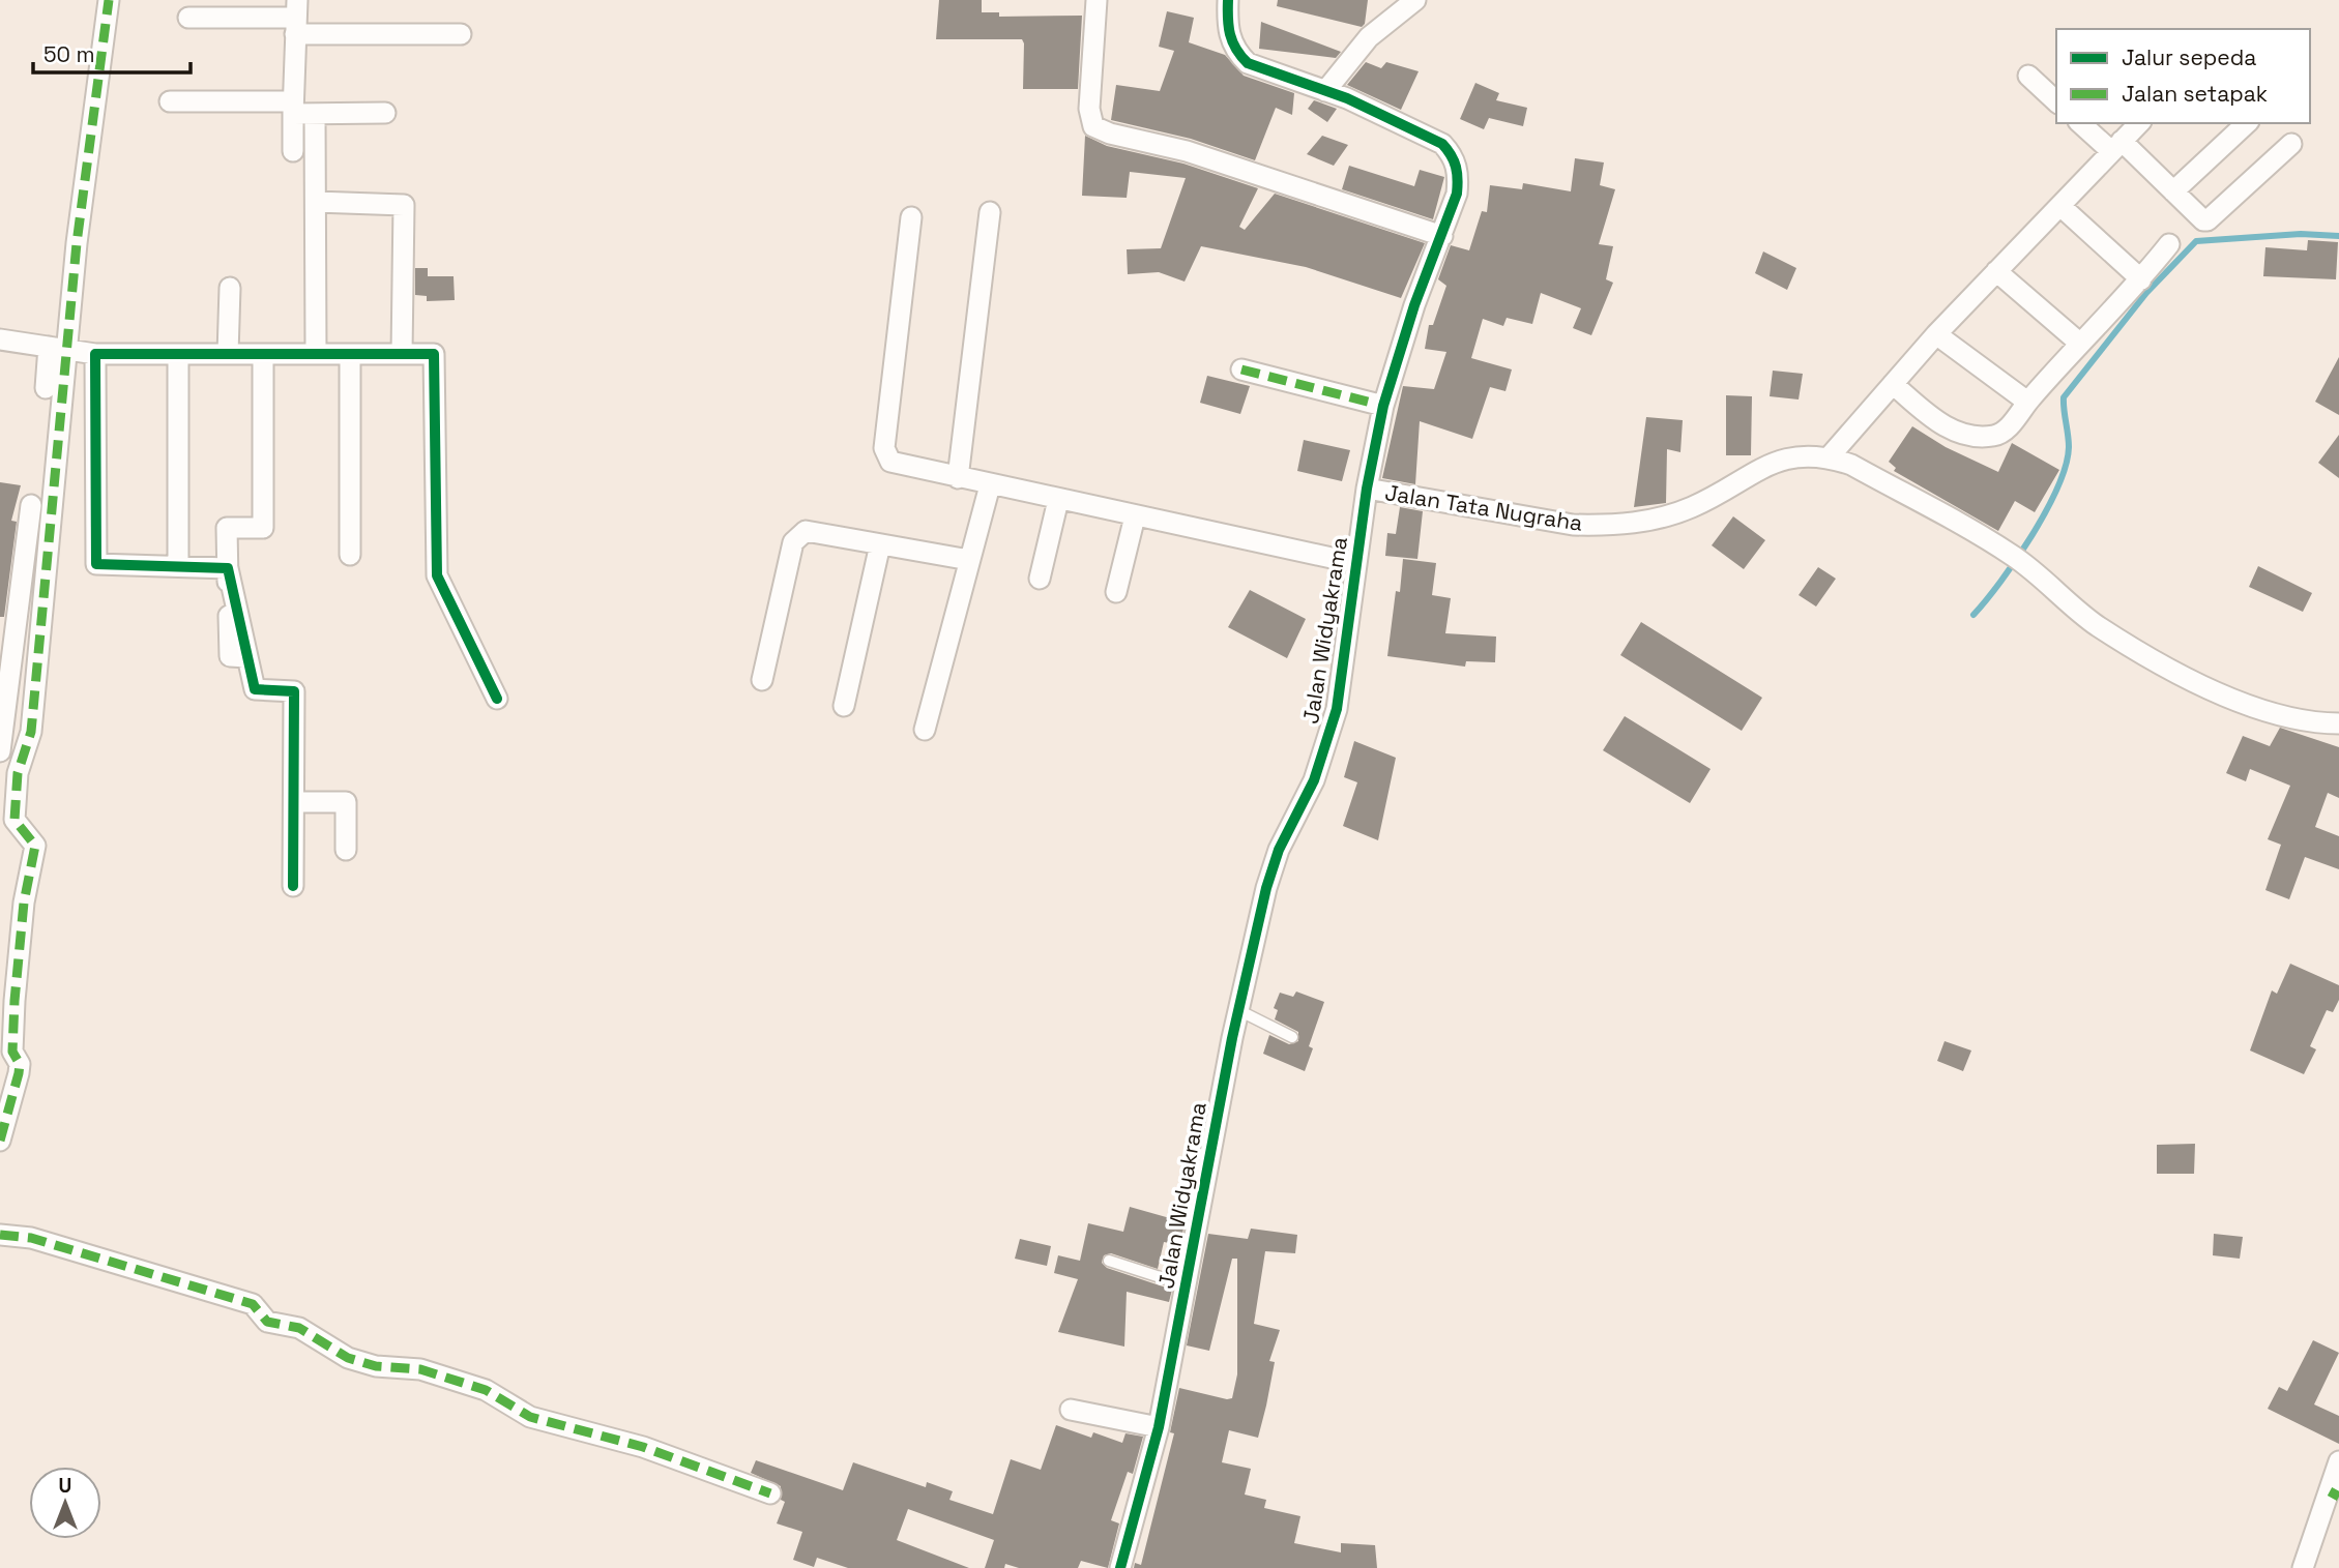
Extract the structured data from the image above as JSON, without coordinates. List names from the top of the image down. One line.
{"streets":{"street":["Jalan Tata Nugraha","Jalan Widyakrama"]},"crossings":[["Jalan Tata Nugraha","Jalan Widyakrama"]],"legend":["Jalur sepeda","Jalan setapak"],"scale_bar":"50 m","north":"top"}
